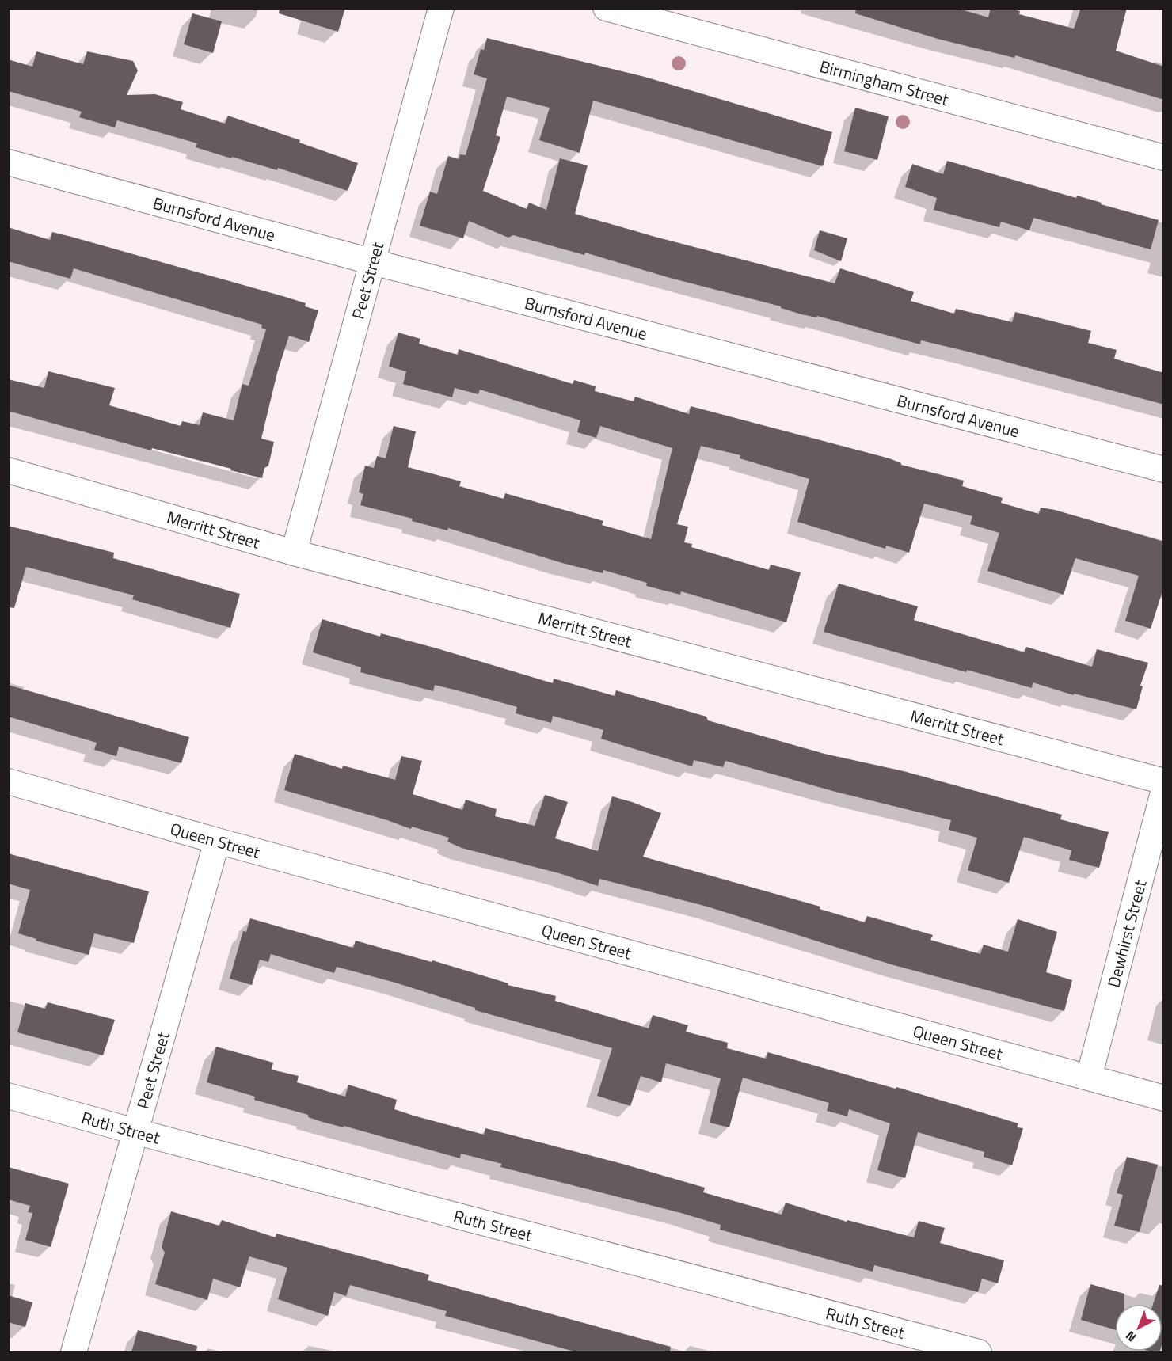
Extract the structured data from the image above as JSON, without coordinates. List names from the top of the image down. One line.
{"streets":{"street":["Birmingham Street","Burnsford Avenue","Peet Street","Merritt Street","Queen Street","Dewhirst Street","Ruth Street"]},"crossings":[["Burnsford Avenue","Peet Street"],["Peet Street","Merritt Street"],["Peet Street","Queen Street"],["Peet Street","Ruth Street"],["Queen Street","Dewhirst Street"]],"north":"bottom left"}
